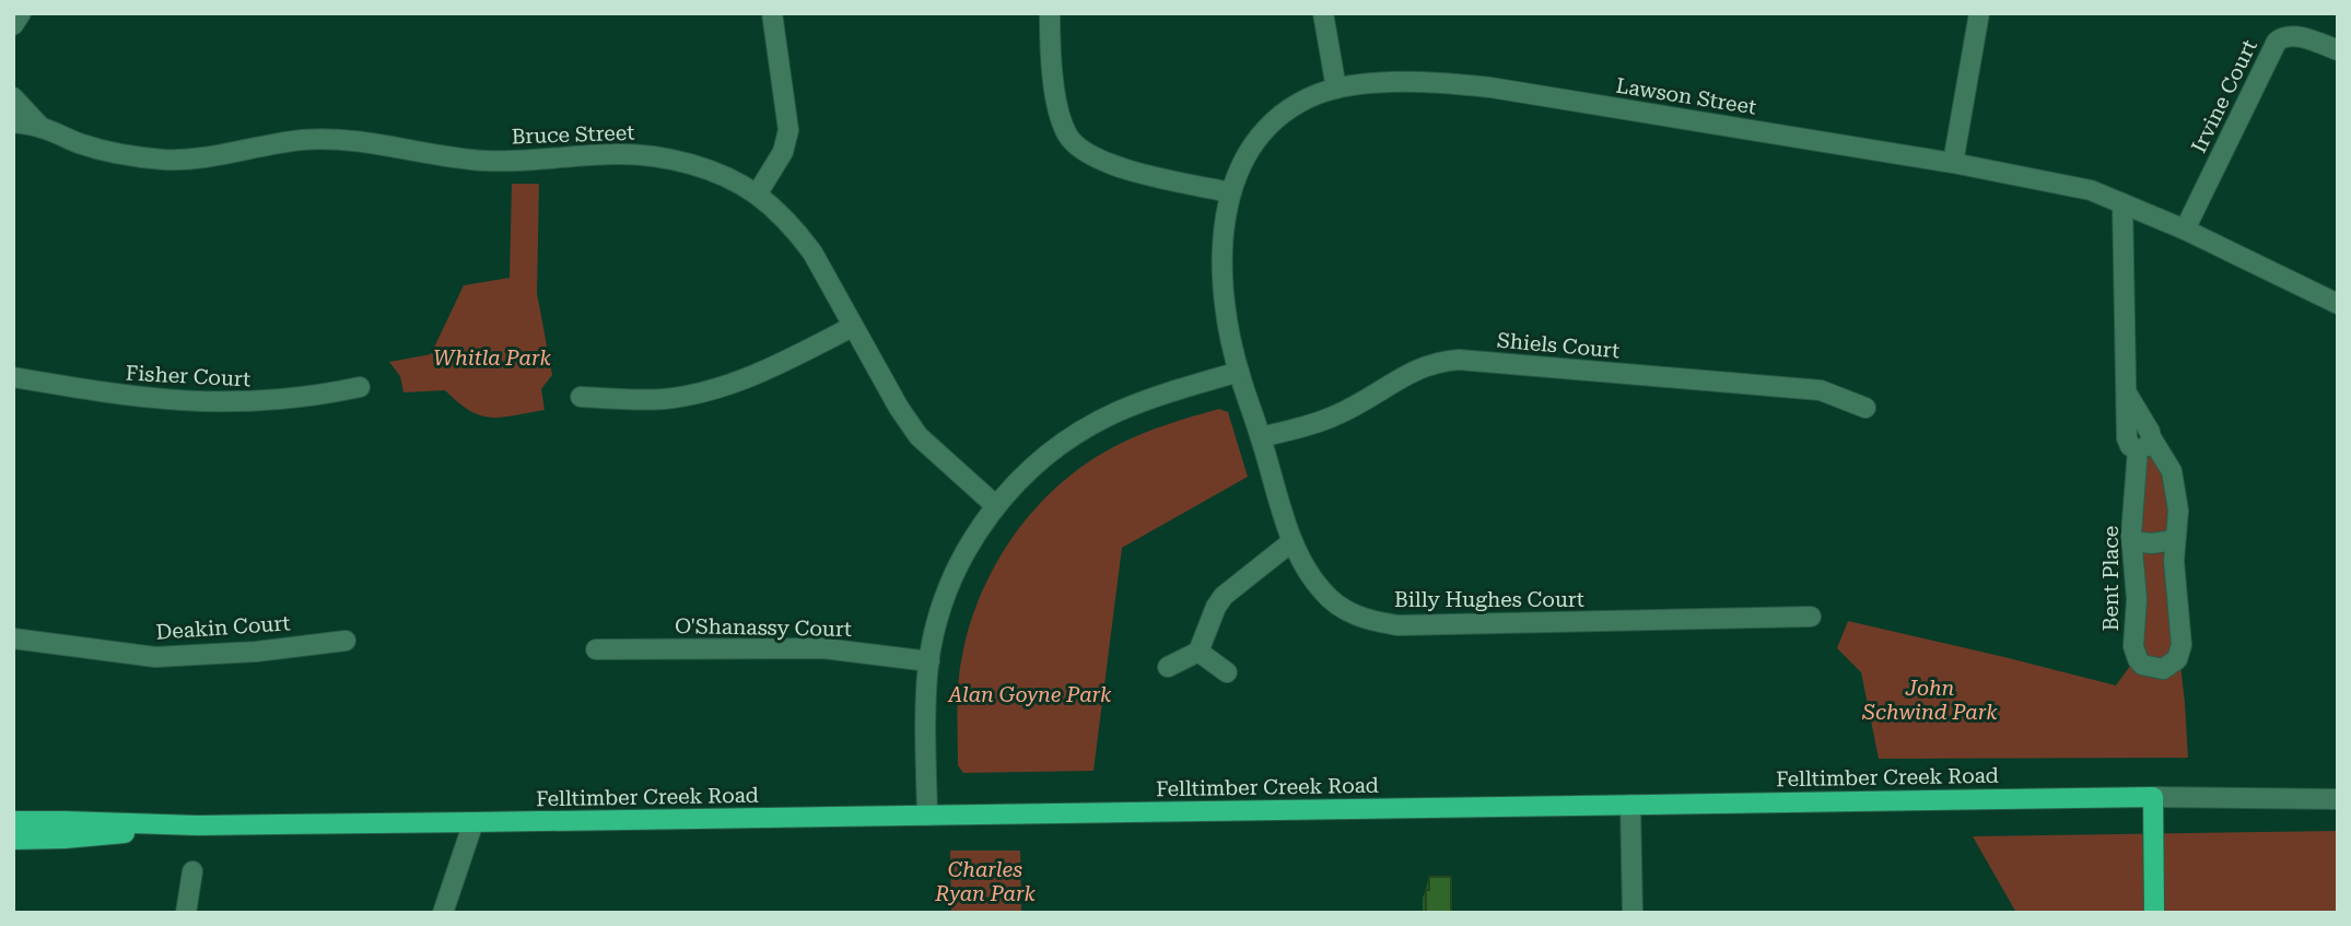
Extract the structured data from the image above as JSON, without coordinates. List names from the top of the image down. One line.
{"streets":{"main road":["Felltimber Creek Road"],"street":["Lawson Street","Irvine Court","Bruce Street","Shiels Court","Fisher Court","Bent Place","Billy Hughes Court","Deakin Court","O'Shanassy Court"]},"crossings":[["Lawson Street","Irvine Court"],["Lawson Street","Bent Place"],["Lawson Street","Billy Hughes Court"],["Shiels Court","Billy Hughes Court"]],"parks":["Whitla Park","John Schwind Park","Alan Goyne Park","Charles Ryan Park"]}
